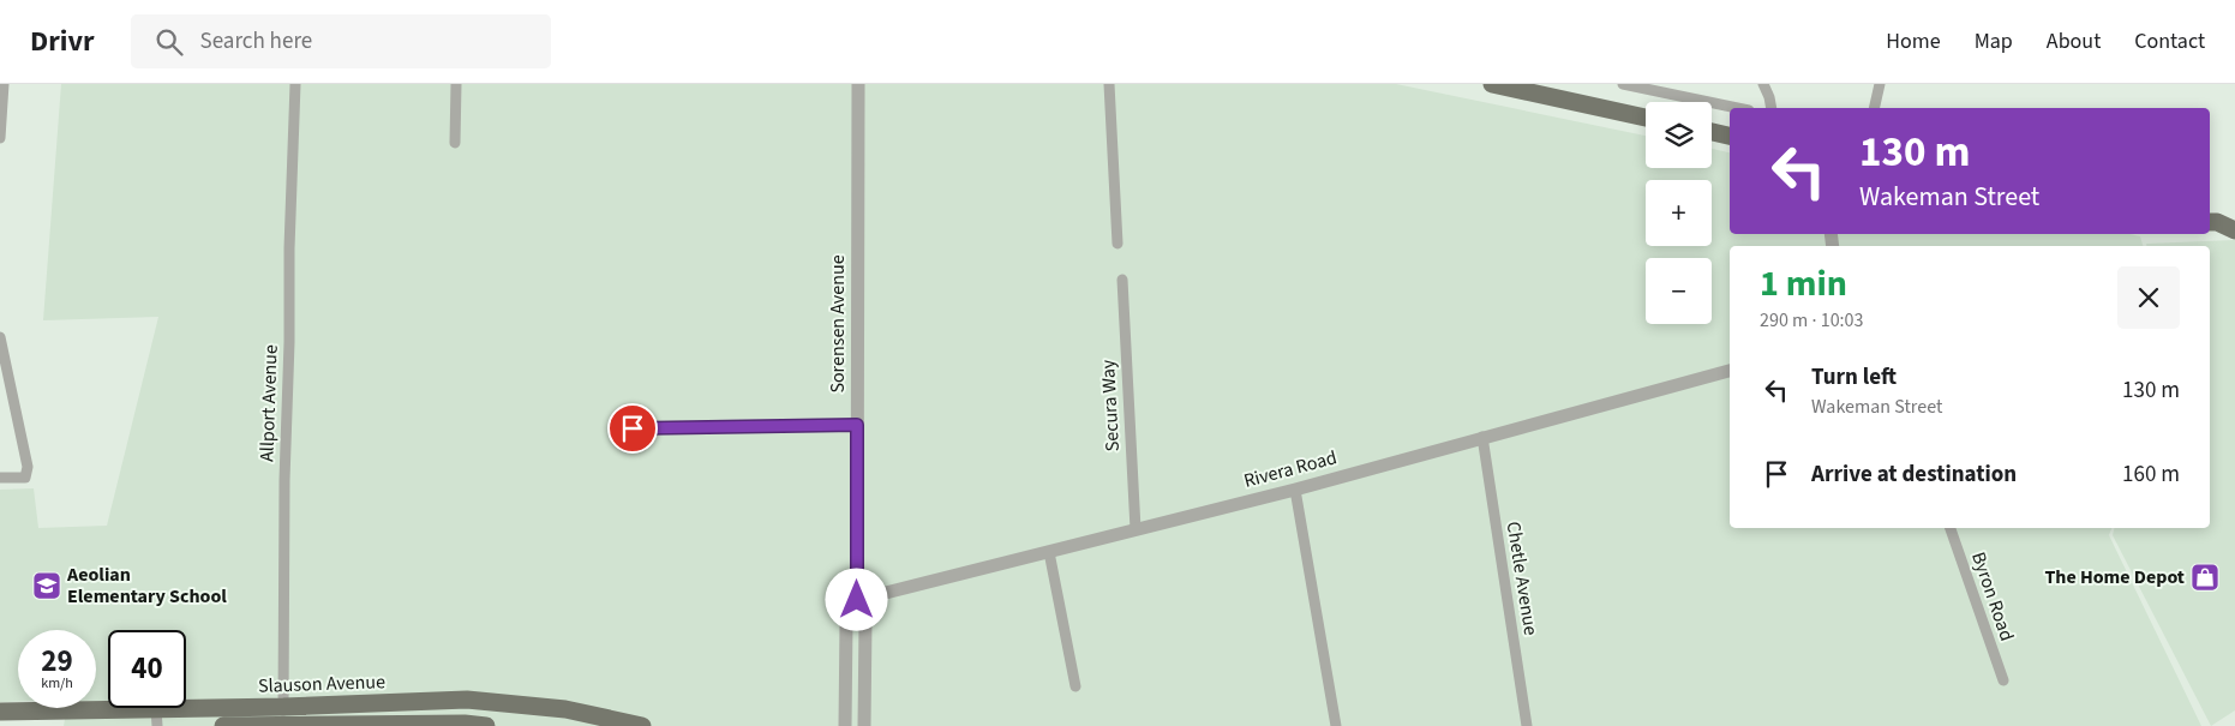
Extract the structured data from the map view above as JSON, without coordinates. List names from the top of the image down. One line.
{"streets":{"main road":["Slauson Avenue"],"street":["Sorensen Avenue","Allport Avenue","Secura Way","Rivera Road","Chetle Avenue","Byron Road"]},"crossings":[["Sorensen Avenue","Rivera Road"],["Allport Avenue","Slauson Avenue"],["Secura Way","Rivera Road"],["Rivera Road","Chetle Avenue"]],"places":{"shop":["The Home Depot"],"school or university":["Aeolian Elementary School"]},"page":{"header":"Drivr","search":"Search here","nav":["Home","Map","About","Contact"],"map_buttons":["+","−"],"turn":["130 m","Wakeman Street"],"heading":["1 min","290 m · 10:03"],"list":[{"name":"Turn left","note":"Wakeman Street","value":"130 m"},{"name":"Arrive at destination","value":"160 m"}],"speed":"29 km/h","limit":"40"}}
